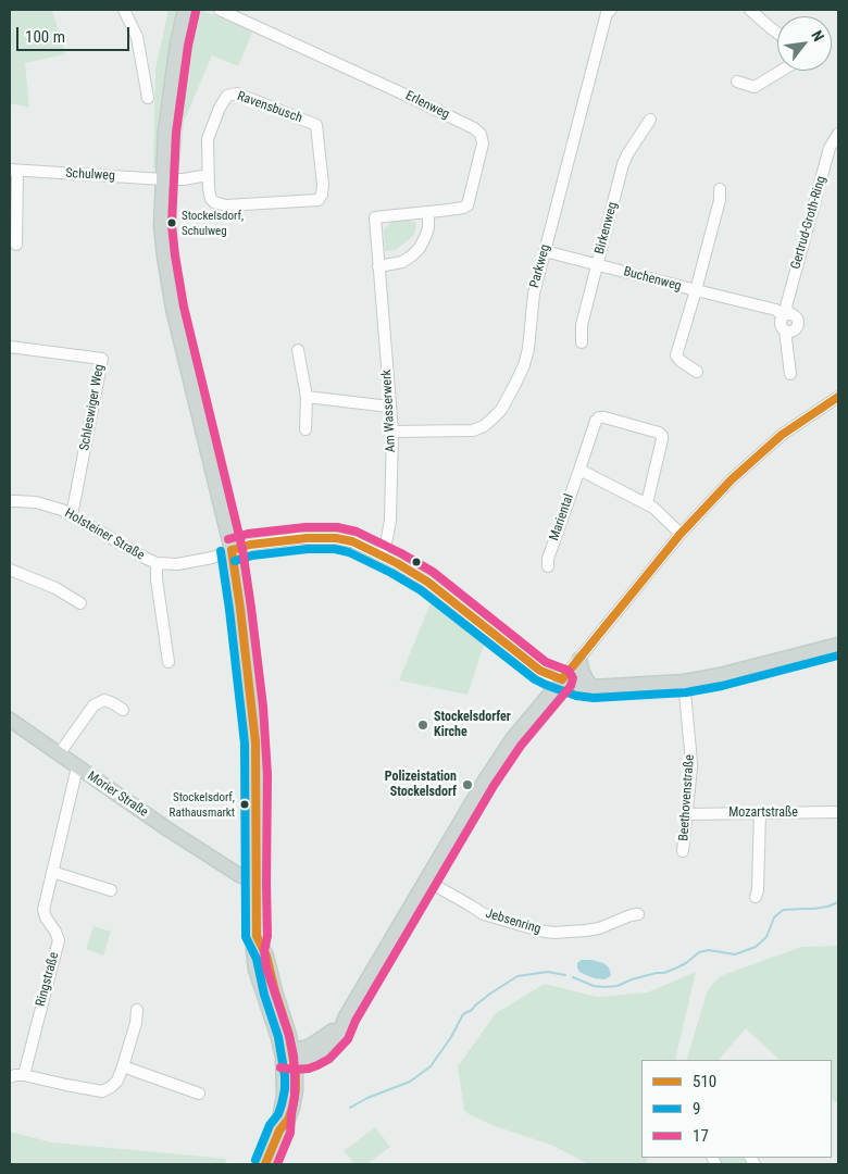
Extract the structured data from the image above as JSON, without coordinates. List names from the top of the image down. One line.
{"streets":{"main road":["Morier Straße"],"street":["Erlenweg","Ravensbusch","Schulweg","Gertrud-Groth-Ring","Birkenweg","Parkweg","Buchenweg","Schleswiger Weg","Am Wasserwerk","Mariental","Holsteiner Straße","Beethovenstraße","Mozartstraße","Jebsenring","Ringstraße"]},"crossings":[["Erlenweg","Am Wasserwerk"],["Birkenweg","Buchenweg"],["Parkweg","Buchenweg"],["Parkweg","Am Wasserwerk"],["Schleswiger Weg","Holsteiner Straße"],["Am Wasserwerk","Holsteiner Straße"],["Morier Straße","Ringstraße"],["Beethovenstraße","Mozartstraße"]],"places":["Stockelsdorf, Schulweg","Stockelsdorfer Kirche","Polizeistation Stockelsdorf","Stockelsdorf, Rathausmarkt"],"lines":["transit line 17","transit line 510","transit line 9"],"legend":["510","9","17"],"scale_bar":"100 m","north":"top right"}
